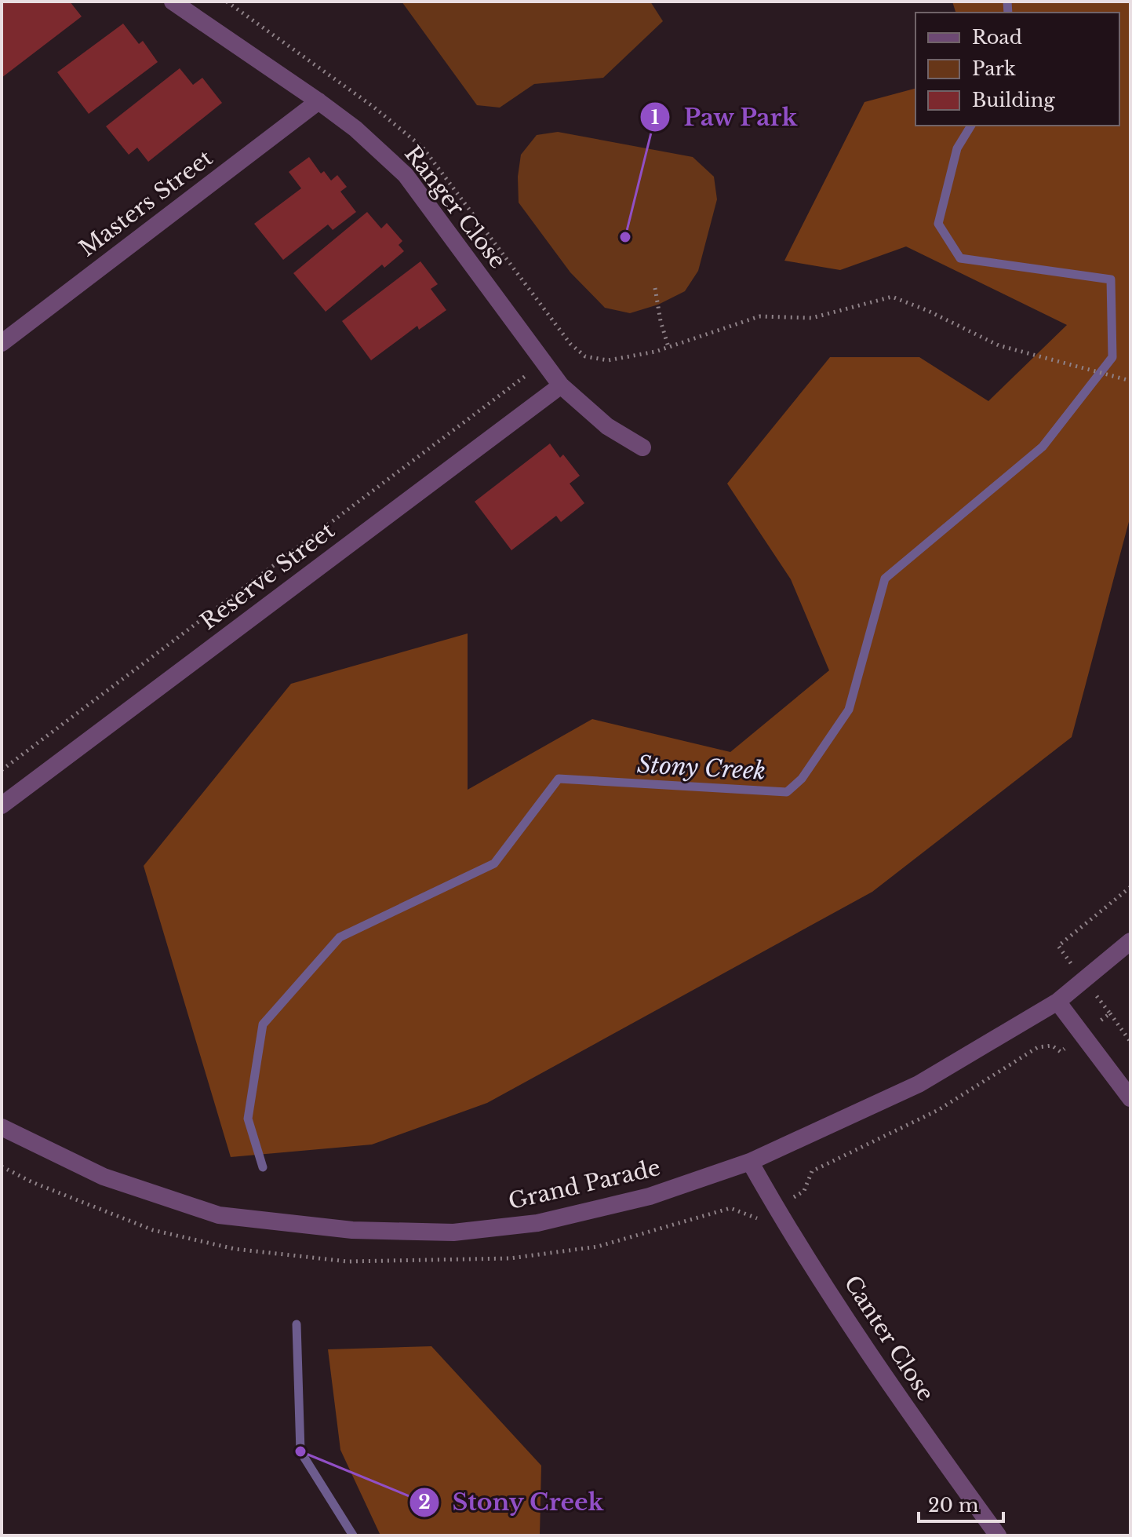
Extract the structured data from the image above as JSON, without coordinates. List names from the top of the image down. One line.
{"streets":{"street":["Masters Street","Ranger Close","Reserve Street","Grand Parade","Canter Close"]},"crossings":[["Masters Street","Ranger Close"],["Ranger Close","Reserve Street"],["Grand Parade","Canter Close"]],"water":["Stony Creek"],"places":["Paw Park","Stony Creek"],"legend":["Road","Park","Building"],"scale_bar":"20 m"}
